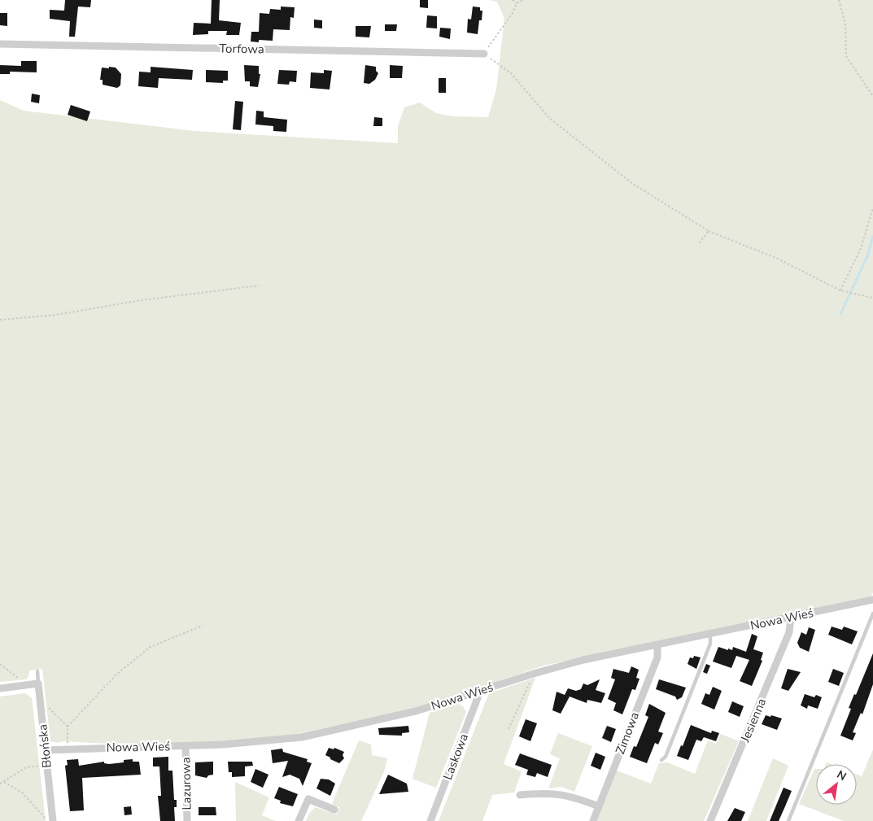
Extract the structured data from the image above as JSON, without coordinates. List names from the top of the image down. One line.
{"streets":{"street":["Torfowa","Nowa Wieś","Jesienna","Zimowa","Błońska","Laskowa","Lazurowa"]},"crossings":[["Nowa Wieś","Jesienna"],["Nowa Wieś","Zimowa"],["Nowa Wieś","Błońska"],["Nowa Wieś","Laskowa"],["Nowa Wieś","Lazurowa"]],"north":"top right"}
